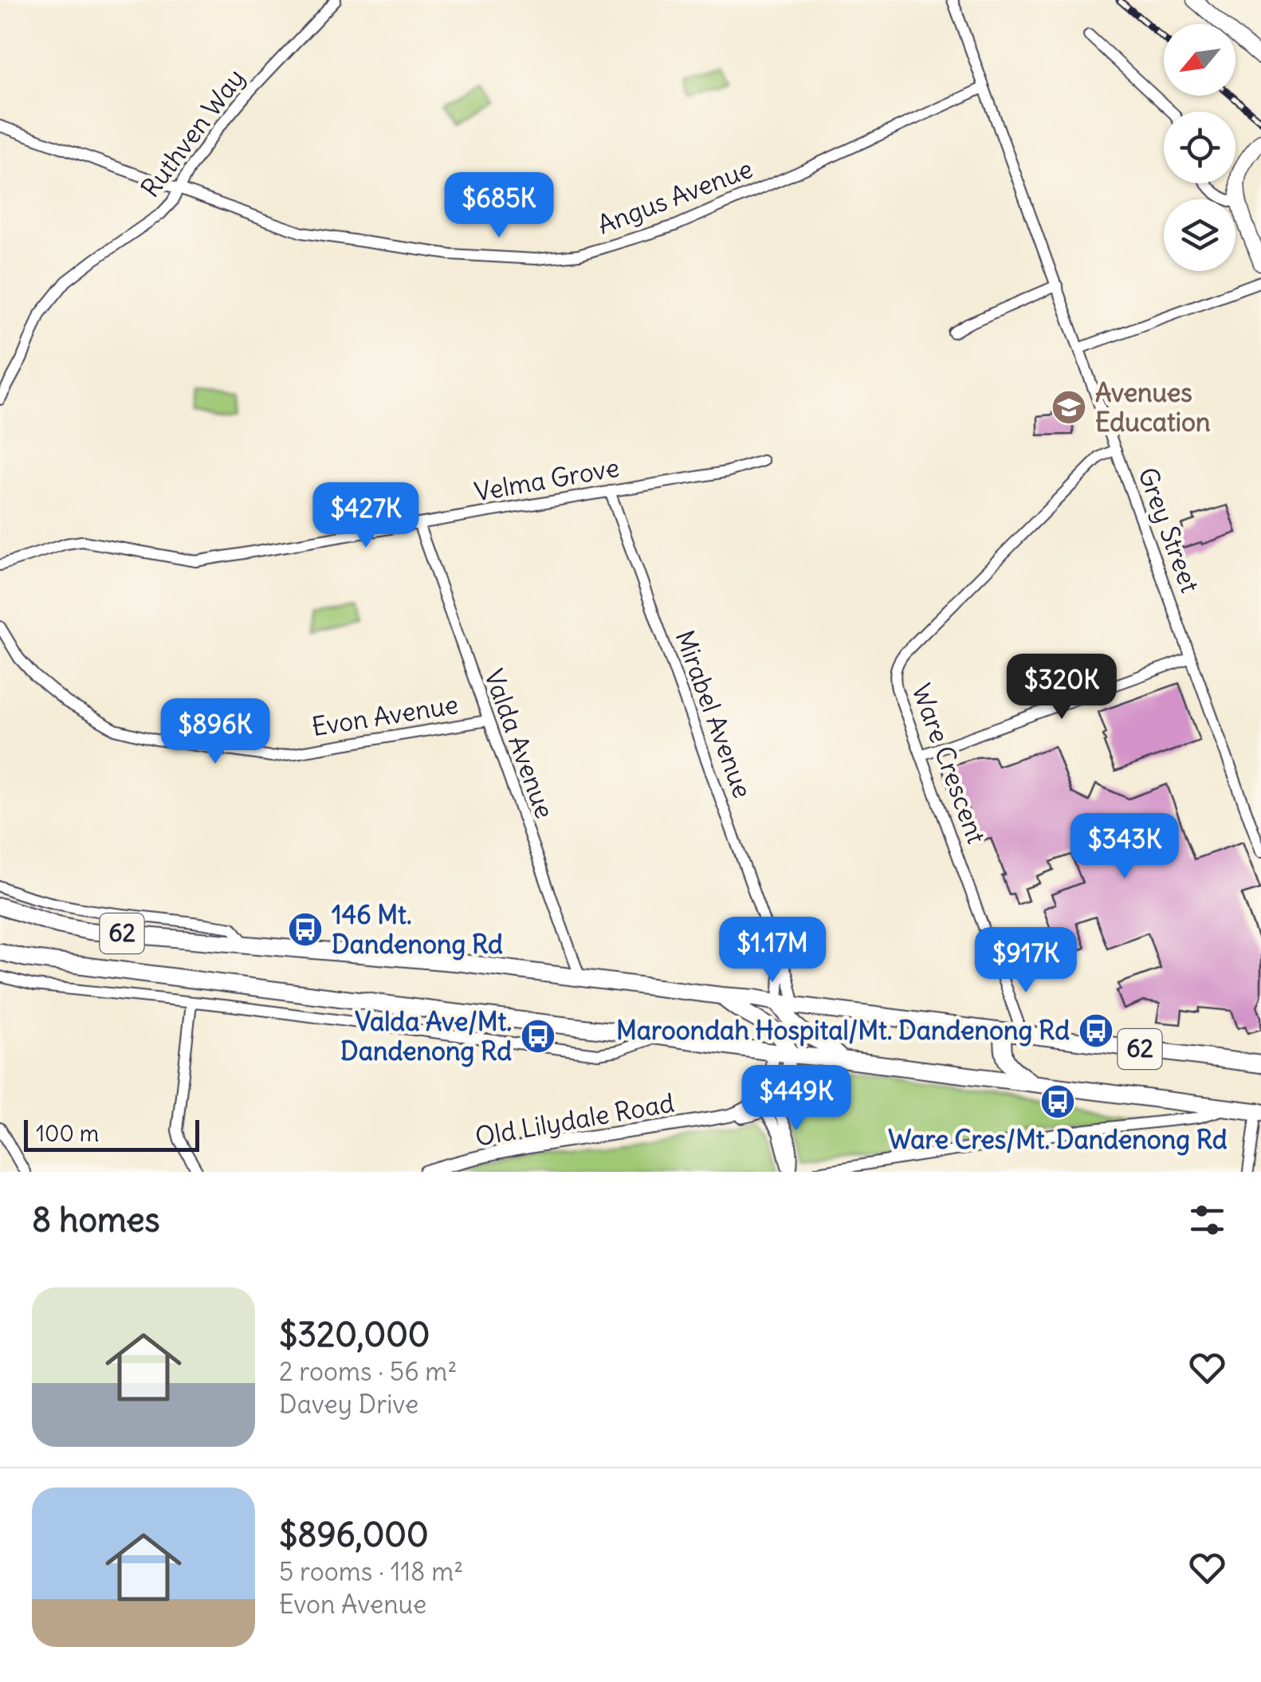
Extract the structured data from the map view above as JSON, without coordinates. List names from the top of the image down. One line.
{"streets":{"main road":["62"],"street":["Ruthven Way","Angus Avenue","Velma Grove","Grey Street","Mirabel Avenue","Evon Avenue","Valda Avenue","Ware Crescent","Old Lilydale Road"]},"crossings":[["Ruthven Way","Angus Avenue"],["Angus Avenue","Grey Street"],["Velma Grove","Mirabel Avenue"],["Velma Grove","Valda Avenue"],["Grey Street","Ware Crescent"],["Mirabel Avenue","62"],["Evon Avenue","Valda Avenue"],["Valda Avenue","62"],["Ware Crescent","62"]],"places":{"school or university":["Avenues Education"],"bus stop":["146 Mt. Dandenong Rd","Maroondah Hospital/Mt. Dandenong Rd","Valda Ave/Mt. Dandenong Rd","Ware Cres/Mt. Dandenong Rd"]},"scale_bar":"100 m","north":"bottom left","page":{"price":["$685K","$427K","$320K","$896K","$343K","$1.17M","$917K","$449K"],"scale":"100 m","heading":"8 homes","list":[{"name":"$320,000","note":"2 rooms · 56 m² · Davey Drive"},{"name":"$896,000","note":"5 rooms · 118 m² · Evon Avenue"}]}}
